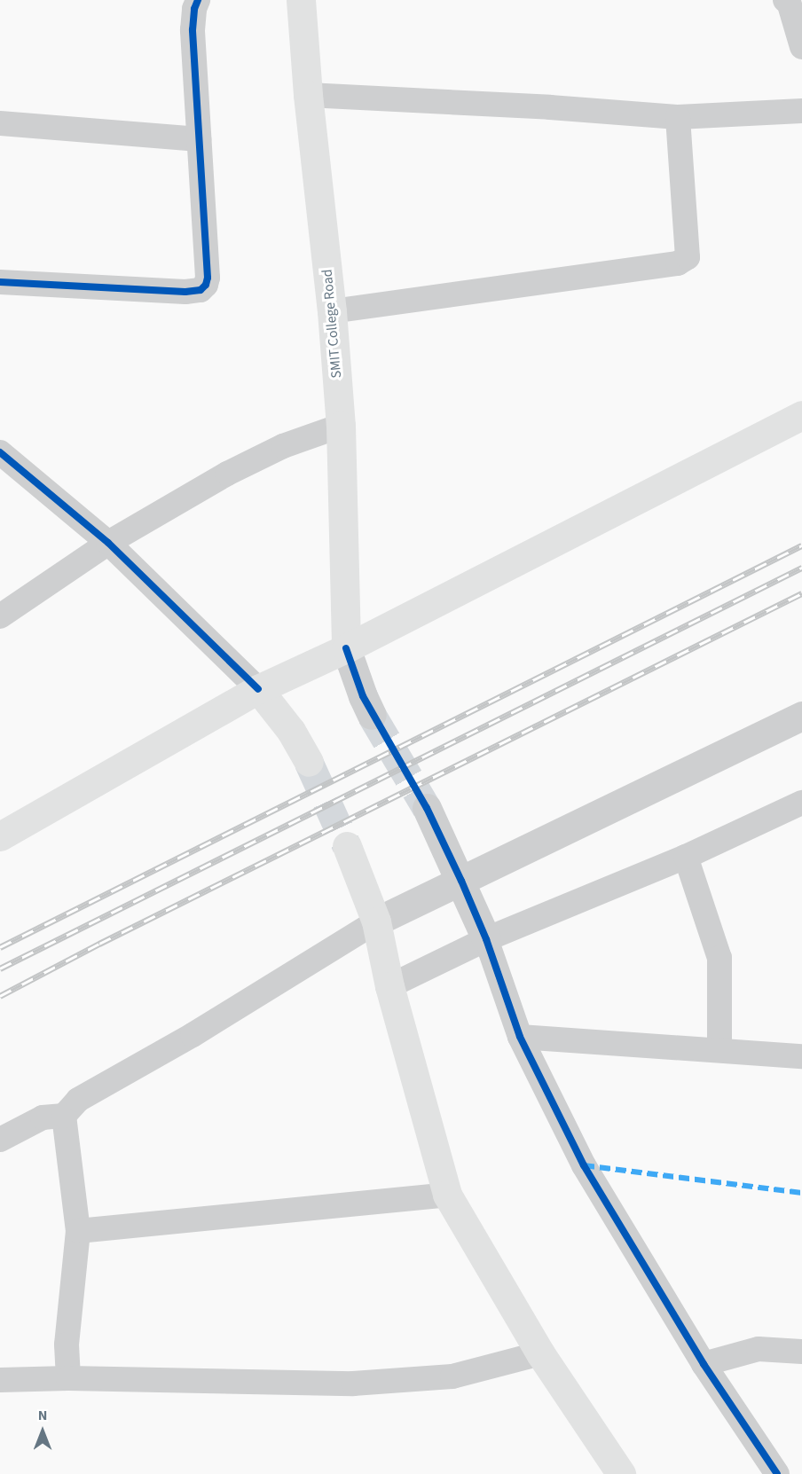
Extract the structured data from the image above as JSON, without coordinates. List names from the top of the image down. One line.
{"streets":{"main road":["SMIT College Road"]},"north":"top"}
